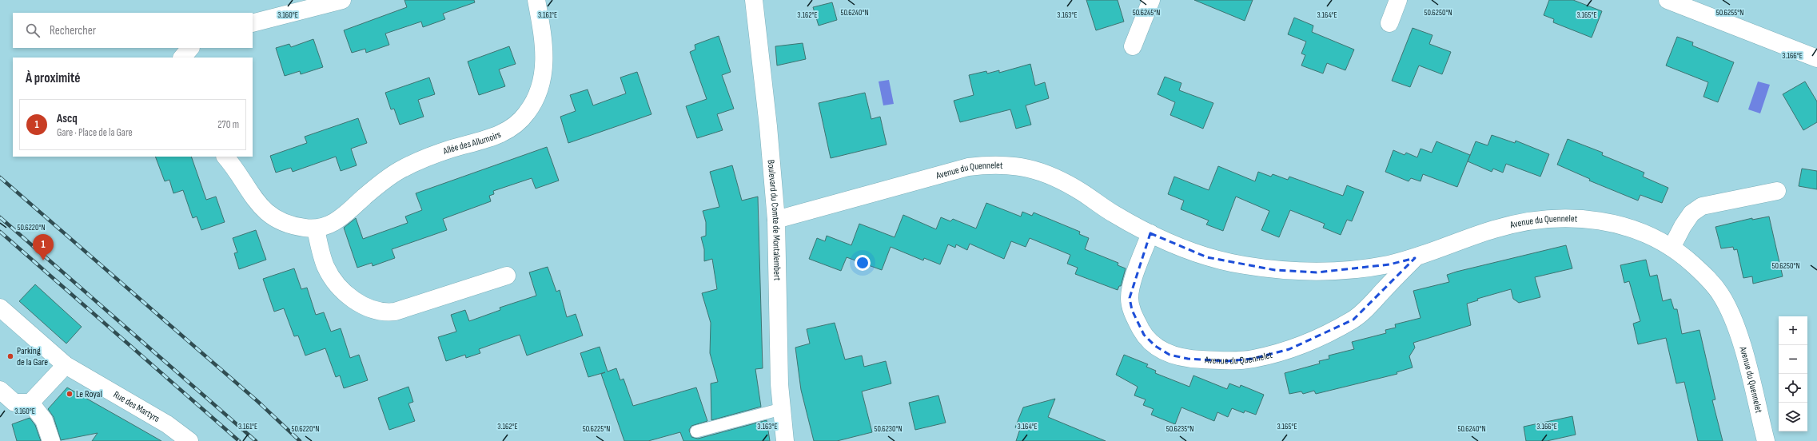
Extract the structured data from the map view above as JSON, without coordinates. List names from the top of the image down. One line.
{"streets":{"street":["Allée des Allumoirs","Avenue du Quennelet","Boulevard du Comte de Montalembert","Rue des Martyrs"]},"crossings":[["Avenue du Quennelet","Boulevard du Comte de Montalembert"]],"places":["Parking de la Gare","Le Royal"],"page":{"search":"Rechercher","heading":"À proximité","list":[{"mark":"1","name":"Ascq","note":"Gare · Place de la Gare","value":"270 m"}],"pins":"1","map_buttons":["+","−"]},"coordinates":["50.6250°N","50.6240°N","50.6245°N","50.6255°N","3.160°E","3.161°E","3.162°E","3.163°E","3.164°E","3.165°E","3.166°E","50.6220°N","50.6225°N","50.6230°N","50.6235°N"]}
